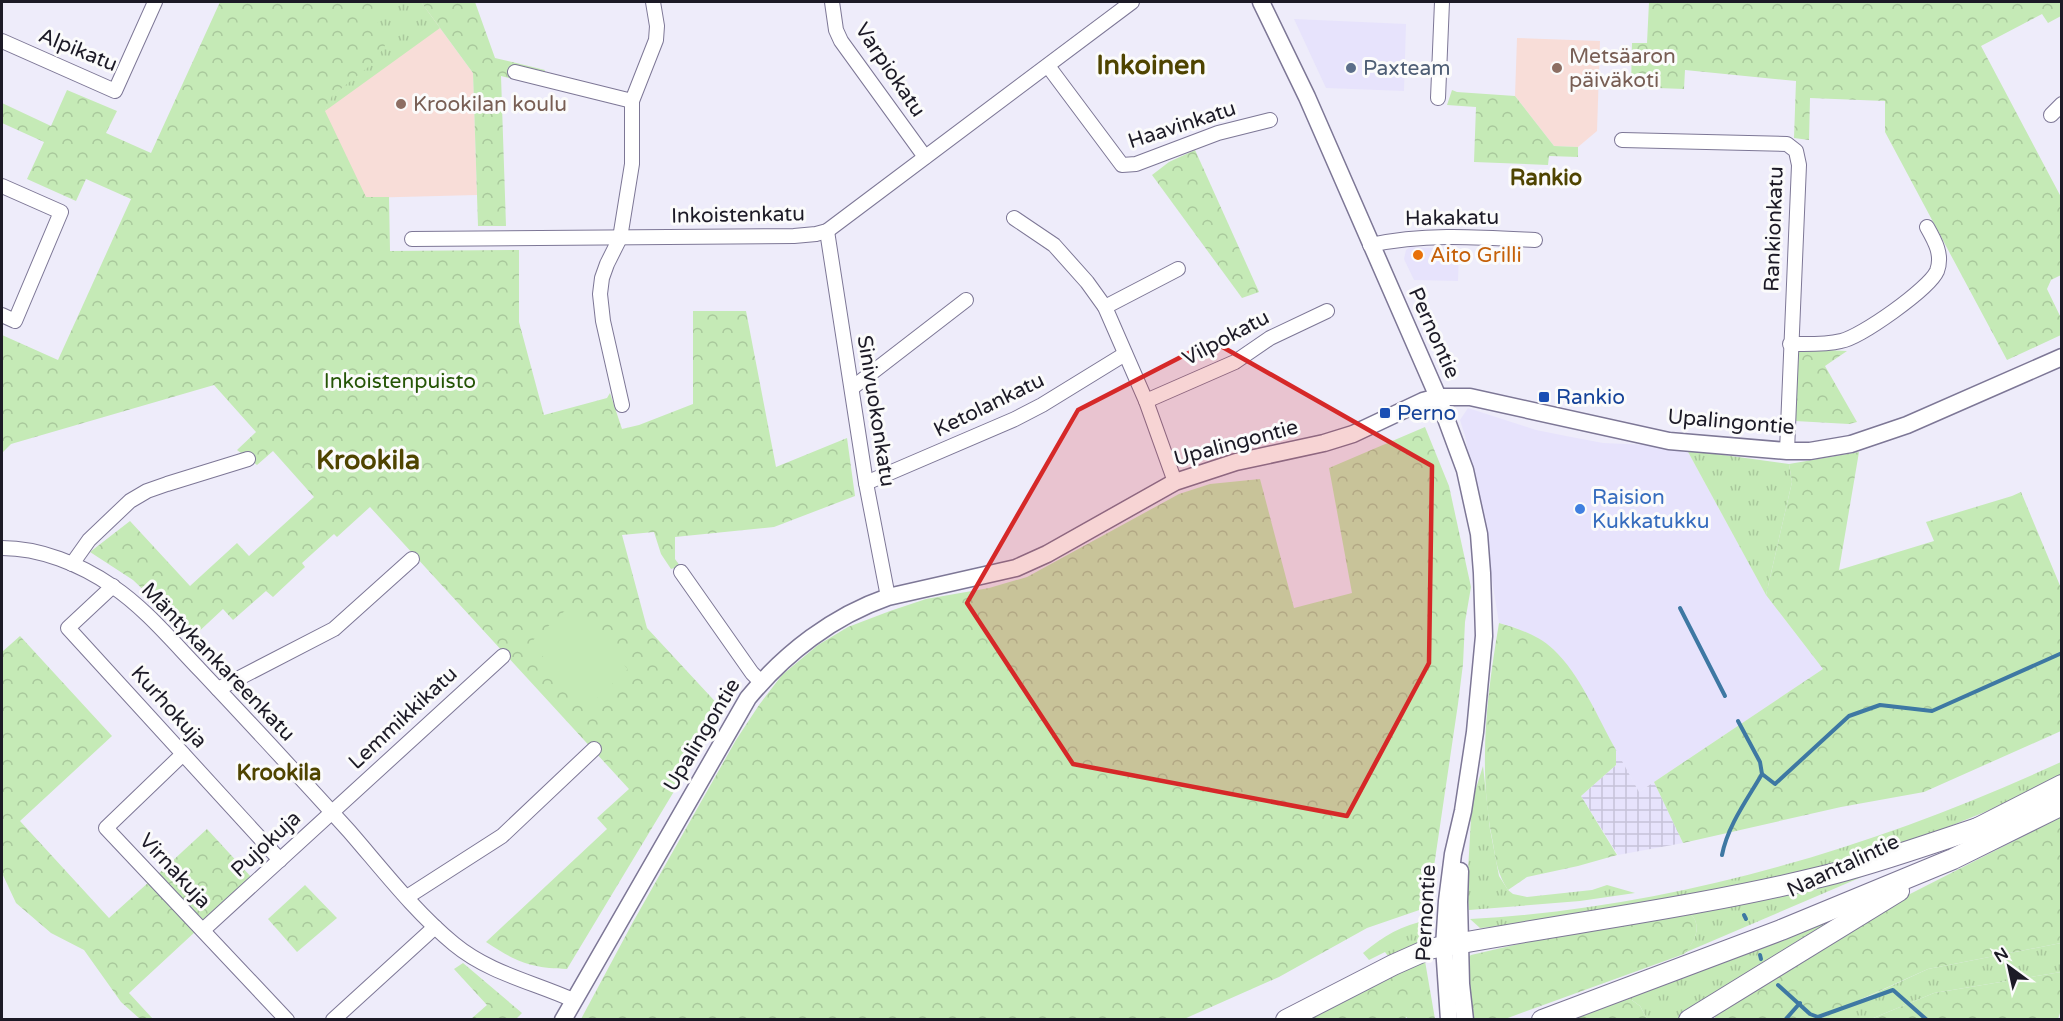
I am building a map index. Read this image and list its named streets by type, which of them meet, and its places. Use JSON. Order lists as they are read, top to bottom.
{
  "streets": {
    "main road": ["Naantalintie"],
    "street": [
      "Alpikatu",
      "Varpiokatu",
      "Haavinkatu",
      "Inkoistenkatu",
      "Hakakatu",
      "Rankionkatu",
      "Pernontie",
      "Vilpokatu",
      "Ketolankatu",
      "Sinivuokonkatu",
      "Upalingontie",
      "Mäntykankareenkatu",
      "Kurhokuja",
      "Lemmikkikatu",
      "Pujokuja",
      "Virnakuja"
    ]
  },
  "crossings": [
    ["Varpiokatu", "Inkoistenkatu"],
    ["Haavinkatu", "Inkoistenkatu"],
    ["Inkoistenkatu", "Sinivuokonkatu"],
    ["Hakakatu", "Pernontie"],
    ["Rankionkatu", "Upalingontie"],
    ["Pernontie", "Upalingontie"],
    ["Ketolankatu", "Sinivuokonkatu"],
    ["Sinivuokonkatu", "Upalingontie"],
    ["Upalingontie", "Mäntykankareenkatu"],
    ["Mäntykankareenkatu", "Kurhokuja"],
    ["Mäntykankareenkatu", "Lemmikkikatu"],
    ["Mäntykankareenkatu", "Pujokuja"],
    ["Kurhokuja", "Pujokuja"],
    ["Kurhokuja", "Virnakuja"],
    ["Lemmikkikatu", "Pujokuja"],
    ["Pujokuja", "Virnakuja"]
  ],
  "districts": [
    "Inkoinen",
    "Rankio",
    "Krookila",
    "Krookila"
  ],
  "parks": ["Inkoistenpuisto"],
  "places": {
    "other": [
      "Paxteam",
      "Metsäaron päiväkoti",
      "Krookilan koulu",
      "Aito Grilli",
      "Raision Kukkatukku"
    ],
    "transit": ["Rankio", "Perno"]
  },
  "north": "top left"
}
